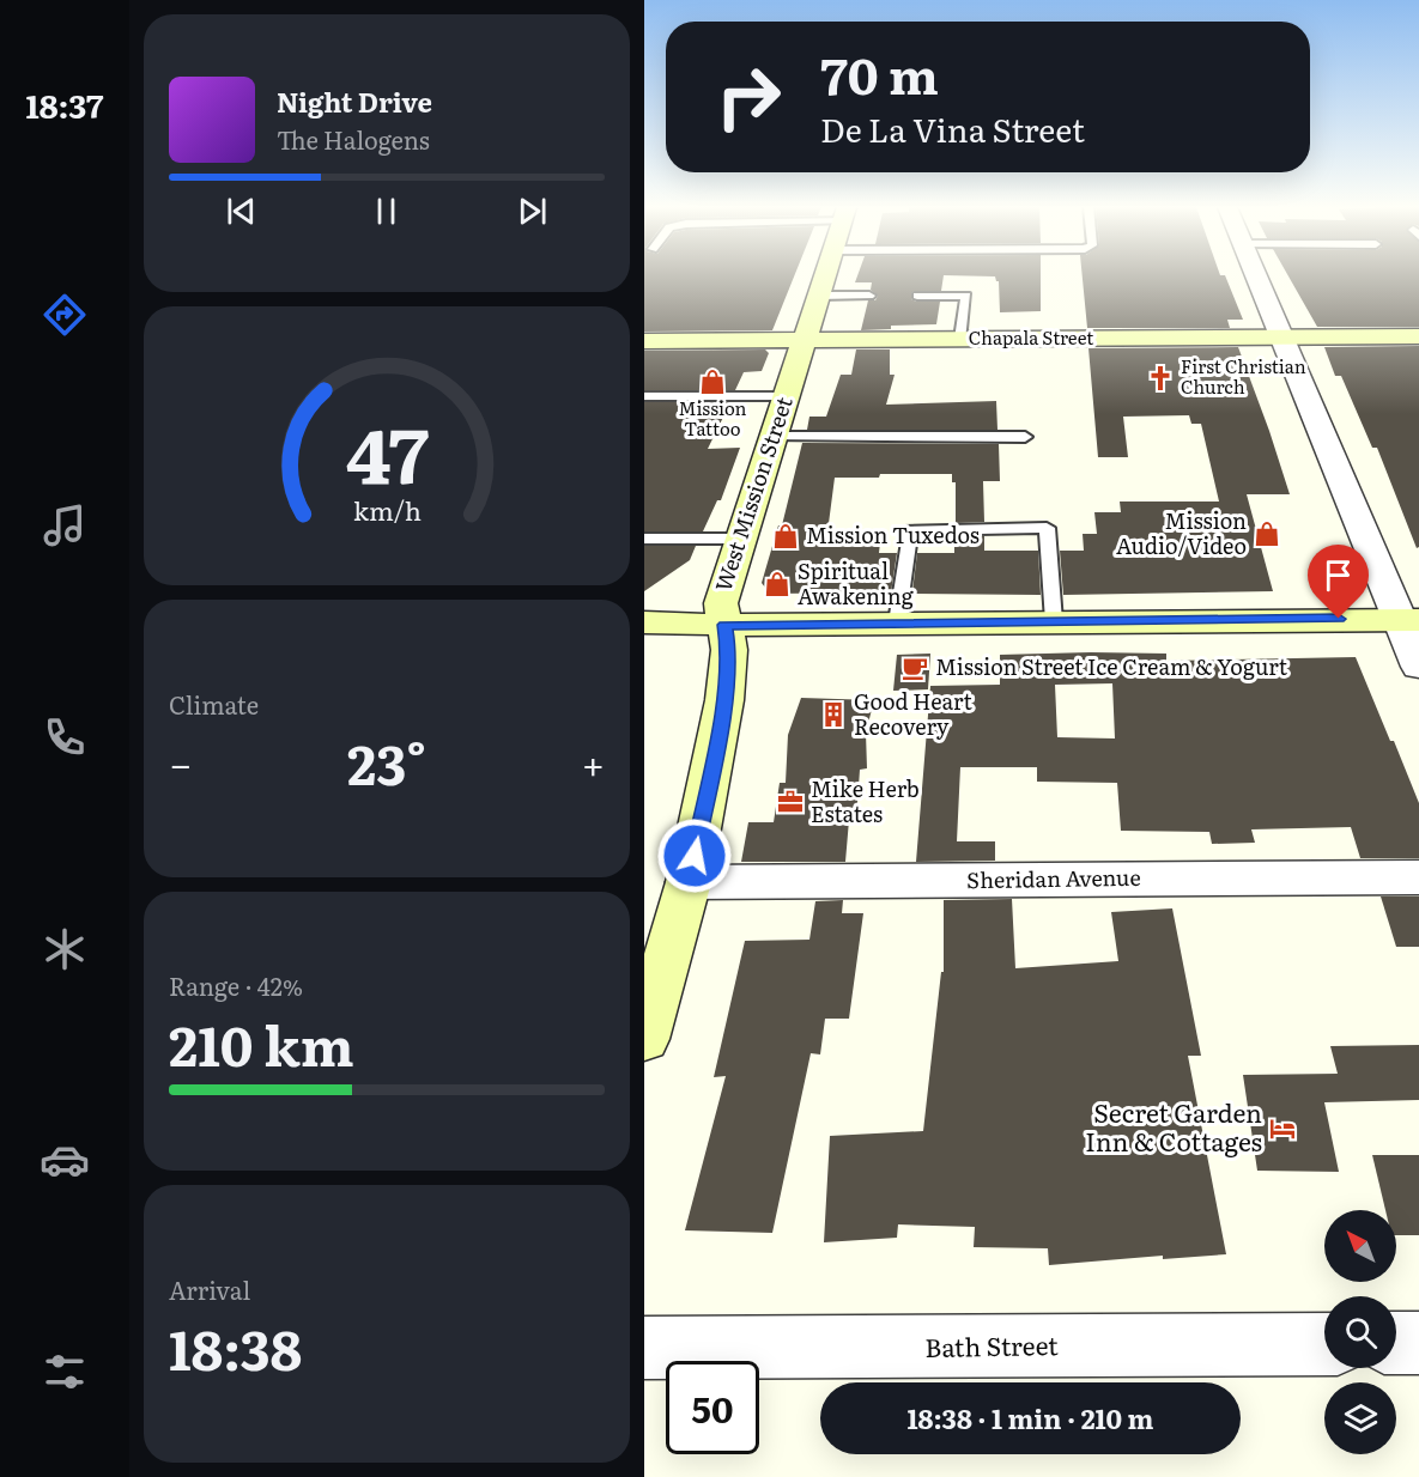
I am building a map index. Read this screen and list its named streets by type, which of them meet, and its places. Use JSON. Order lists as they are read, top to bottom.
{
  "streets": {
    "street": [
      "Chapala Street",
      "West Mission Street",
      "Sheridan Avenue",
      "Bath Street"
    ]
  },
  "crossings": [
    ["Chapala Street", "West Mission Street"],
    ["West Mission Street", "Sheridan Avenue"]
  ],
  "places": {
    "church": ["First Christian Church"],
    "shop": [
      "Mission Tattoo",
      "Mission Audio/Video",
      "Mission Tuxedos",
      "Spiritual Awakening"
    ],
    "cafe": ["Mission Street Ice Cream & Yogurt"],
    "building": ["Good Heart Recovery"],
    "office": ["Mike Herb Estates"],
    "hotel": ["Secret Garden Inn & Cottages"]
  },
  "north": "top left",
  "page": {
    "tabs": "18:37",
    "turn": ["70 m", "De La Vina Street"],
    "song": ["Night Drive", "The Halogens"],
    "tile": [
      "Climate",
      ["Range · 42%", "210 km"],
      ["Arrival", "18:38"]
    ],
    "heat": ["−", "23°", "+"],
    "limit": "50",
    "trip": "18:38 · 1 min · 210 m",
    "gauge": ["47", "km/h"]
  }
}
